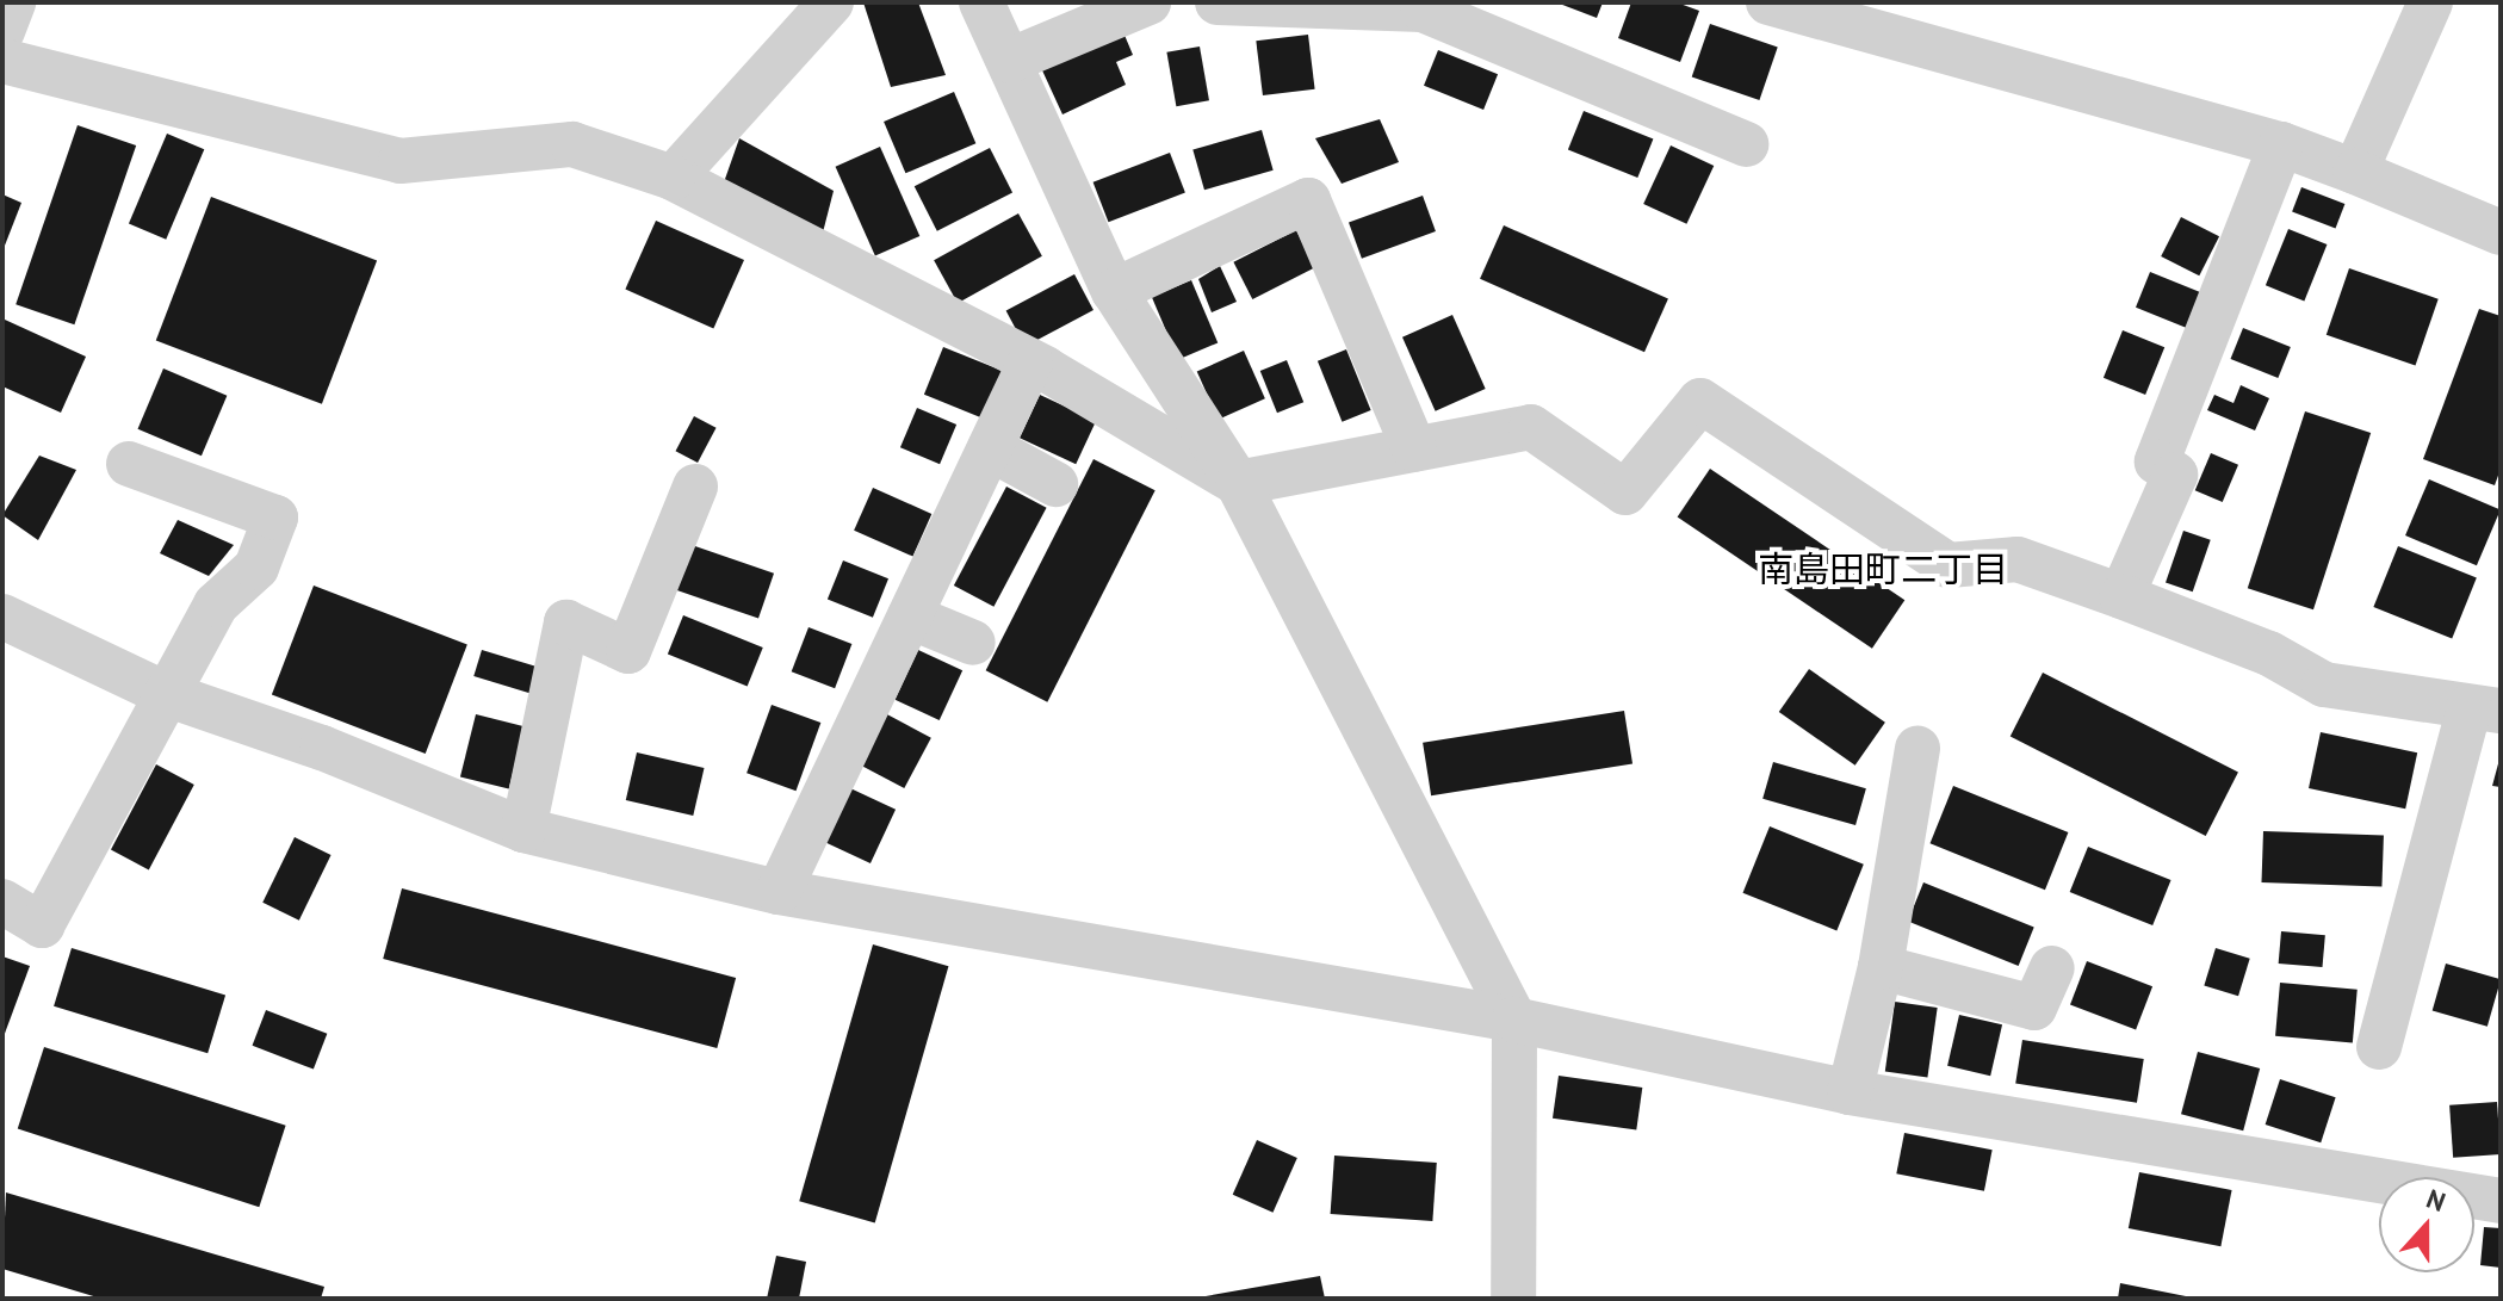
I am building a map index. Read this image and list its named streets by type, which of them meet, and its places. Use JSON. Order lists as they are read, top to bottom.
{
  "districts": ["南島田町二丁目"],
  "north": "top"
}
